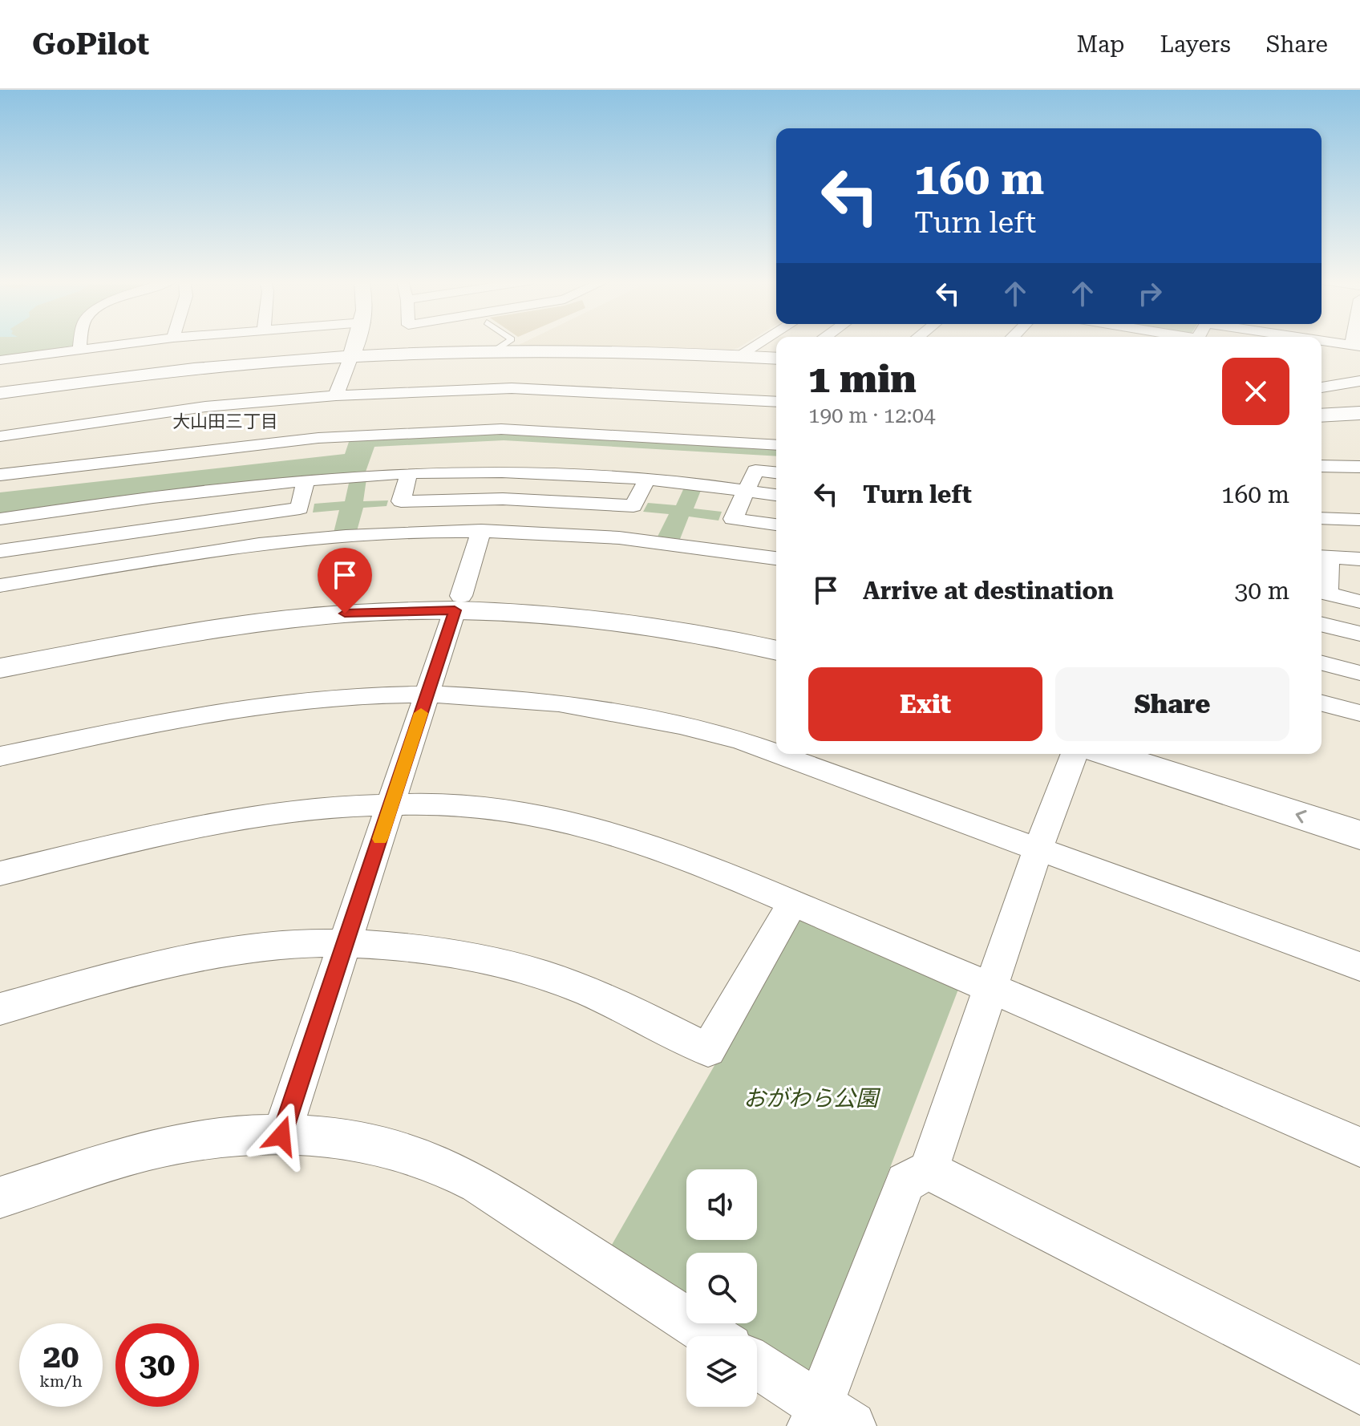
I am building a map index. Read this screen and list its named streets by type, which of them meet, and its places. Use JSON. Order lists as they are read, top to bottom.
{
  "districts": ["大山田三丁目"],
  "parks": ["おがわら公園"],
  "page": {
    "header": "GoPilot",
    "nav": ["Map", "Layers", "Share"],
    "turn": ["160 m", "Turn left"],
    "heading": ["1 min", "190 m · 12:04"],
    "list": [
      {
        "name": "Turn left",
        "value": "160 m"
      },
      {
        "name": "Arrive at destination",
        "value": "30 m"
      }
    ],
    "buttons": ["Exit", "Share"],
    "speed": "20 km/h",
    "limit": "30"
  }
}
